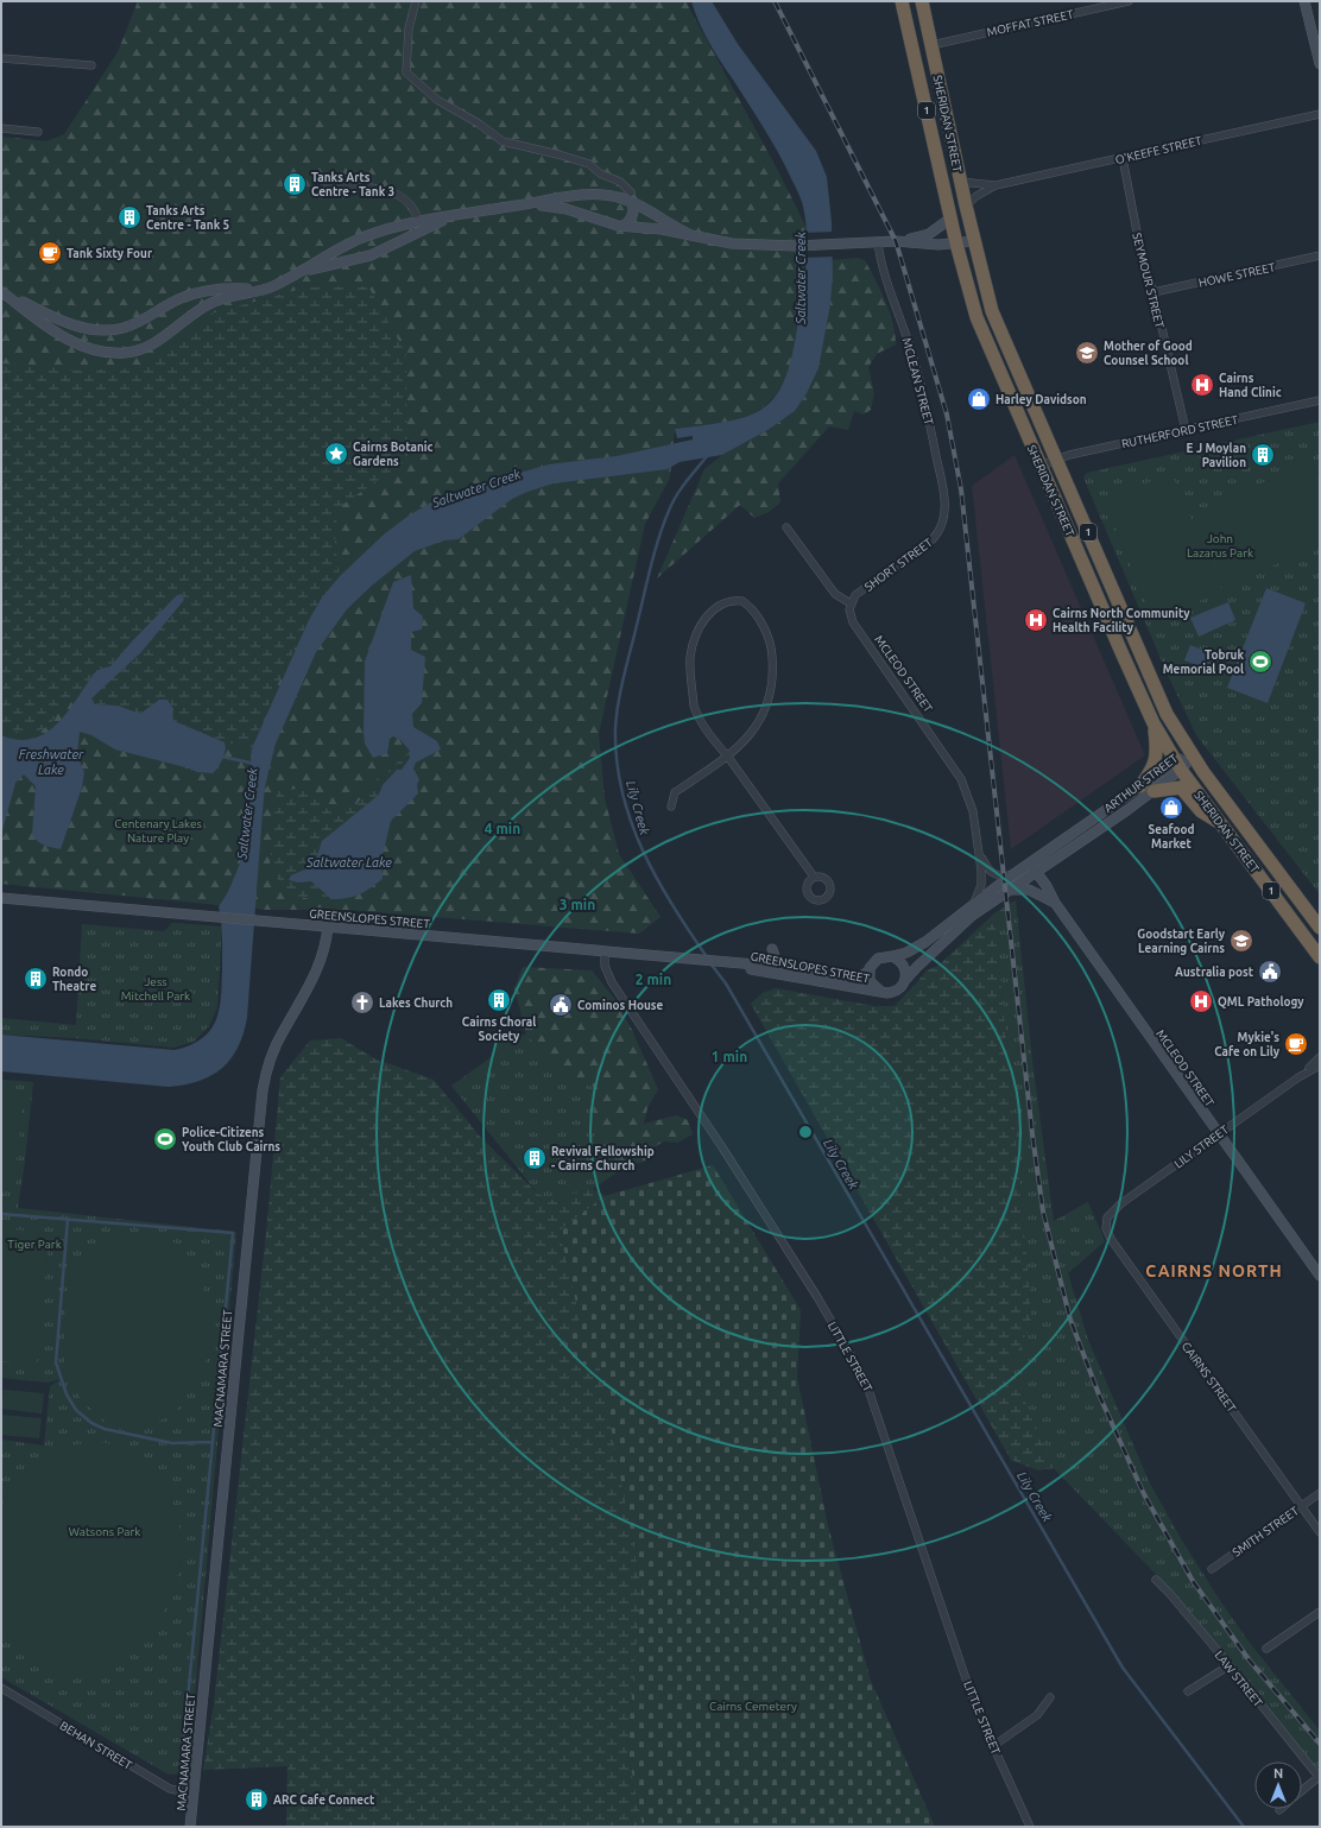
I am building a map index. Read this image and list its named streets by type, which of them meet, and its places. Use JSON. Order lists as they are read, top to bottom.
{
  "streets": {
    "highway": ["1", "SHERIDAN STREET"],
    "street": [
      "MOFFAT STREET",
      "O'KEEFE STREET",
      "HOWE STREET",
      "SEYMOUR STREET",
      "MCLEAN STREET",
      "RUTHERFORD STREET",
      "SHORT STREET",
      "MCLEOD STREET",
      "ARTHUR STREET",
      "GREENSLOPES STREET",
      "LILY STREET",
      "LITTLE STREET",
      "MACNAMARA STREET",
      "CAIRNS STREET",
      "SMITH STREET",
      "LAW STREET",
      "BEHAN STREET"
    ]
  },
  "crossings": [
    ["MOFFAT STREET", "SHERIDAN STREET"],
    ["SHERIDAN STREET", "O'KEEFE STREET"],
    ["SHERIDAN STREET", "RUTHERFORD STREET"],
    ["SHERIDAN STREET", "ARTHUR STREET"],
    ["O'KEEFE STREET", "SEYMOUR STREET"],
    ["HOWE STREET", "SEYMOUR STREET"],
    ["SEYMOUR STREET", "RUTHERFORD STREET"],
    ["MCLEAN STREET", "SHORT STREET"],
    ["SHORT STREET", "MCLEOD STREET"],
    ["MCLEOD STREET", "ARTHUR STREET"],
    ["MCLEOD STREET", "LILY STREET"],
    ["ARTHUR STREET", "GREENSLOPES STREET"],
    ["GREENSLOPES STREET", "LITTLE STREET"],
    ["GREENSLOPES STREET", "MACNAMARA STREET"],
    ["LILY STREET", "CAIRNS STREET"],
    ["MACNAMARA STREET", "BEHAN STREET"],
    ["CAIRNS STREET", "SMITH STREET"]
  ],
  "districts": ["CAIRNS NORTH"],
  "water": [
    "Saltwater Creek",
    "Freshwater Lake",
    "Lily Creek",
    "Saltwater Lake"
  ],
  "parks": [
    "John Lazarus Park",
    "Centenary Lakes Nature Play",
    "Jess Mitchell Park",
    "Tiger Park",
    "Watsons Park",
    "Cairns Cemetery"
  ],
  "places": {
    "building": [
      "Tanks Arts Centre - Tank 3",
      "Tanks Arts Centre - Tank 5",
      "E J Moylan Pavilion",
      "Rondo Theatre",
      "Cairns Choral Society",
      "Revival Fellowship - Cairns Church",
      "ARC Cafe Connect"
    ],
    "cafe": ["Tank Sixty Four", "Mykie's Cafe on Lily"],
    "school or university": ["Mother of Good Counsel School", "Goodstart Early Learning Cairns"],
    "hospital": ["Cairns Hand Clinic", "Cairns North Community Health Facility", "QML Pathology"],
    "shop": ["Harley Davidson", "Seafood Market"],
    "place": ["Cairns Botanic Gardens"],
    "sports": ["Tobruk Memorial Pool", "Police-Citizens Youth Club Cairns"],
    "public building": ["Australia post", "Cominos House"],
    "church": ["Lakes Church"]
  },
  "north": "top",
  "rings": [
    "4 min",
    "3 min",
    "2 min",
    "1 min"
  ]
}
